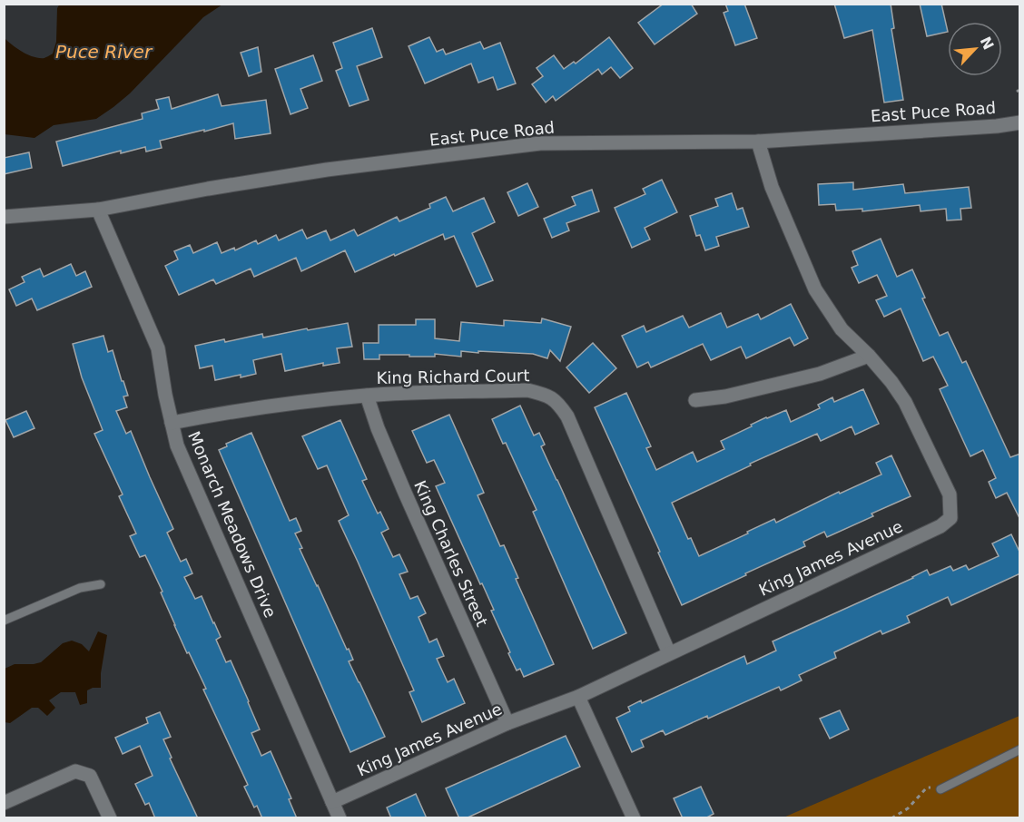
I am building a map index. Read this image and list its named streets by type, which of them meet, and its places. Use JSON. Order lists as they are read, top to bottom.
{
  "streets": {
    "street": [
      "East Puce Road",
      "King Richard Court",
      "Monarch Meadows Drive",
      "King Charles Street",
      "King James Avenue"
    ]
  },
  "crossings": [
    ["East Puce Road", "Monarch Meadows Drive"],
    ["East Puce Road", "King James Avenue"],
    ["King Richard Court", "Monarch Meadows Drive"],
    ["King Richard Court", "King Charles Street"],
    ["King Richard Court", "King James Avenue"],
    ["Monarch Meadows Drive", "King James Avenue"],
    ["King Charles Street", "King James Avenue"]
  ],
  "water": ["Puce River"],
  "north": "top right"
}
